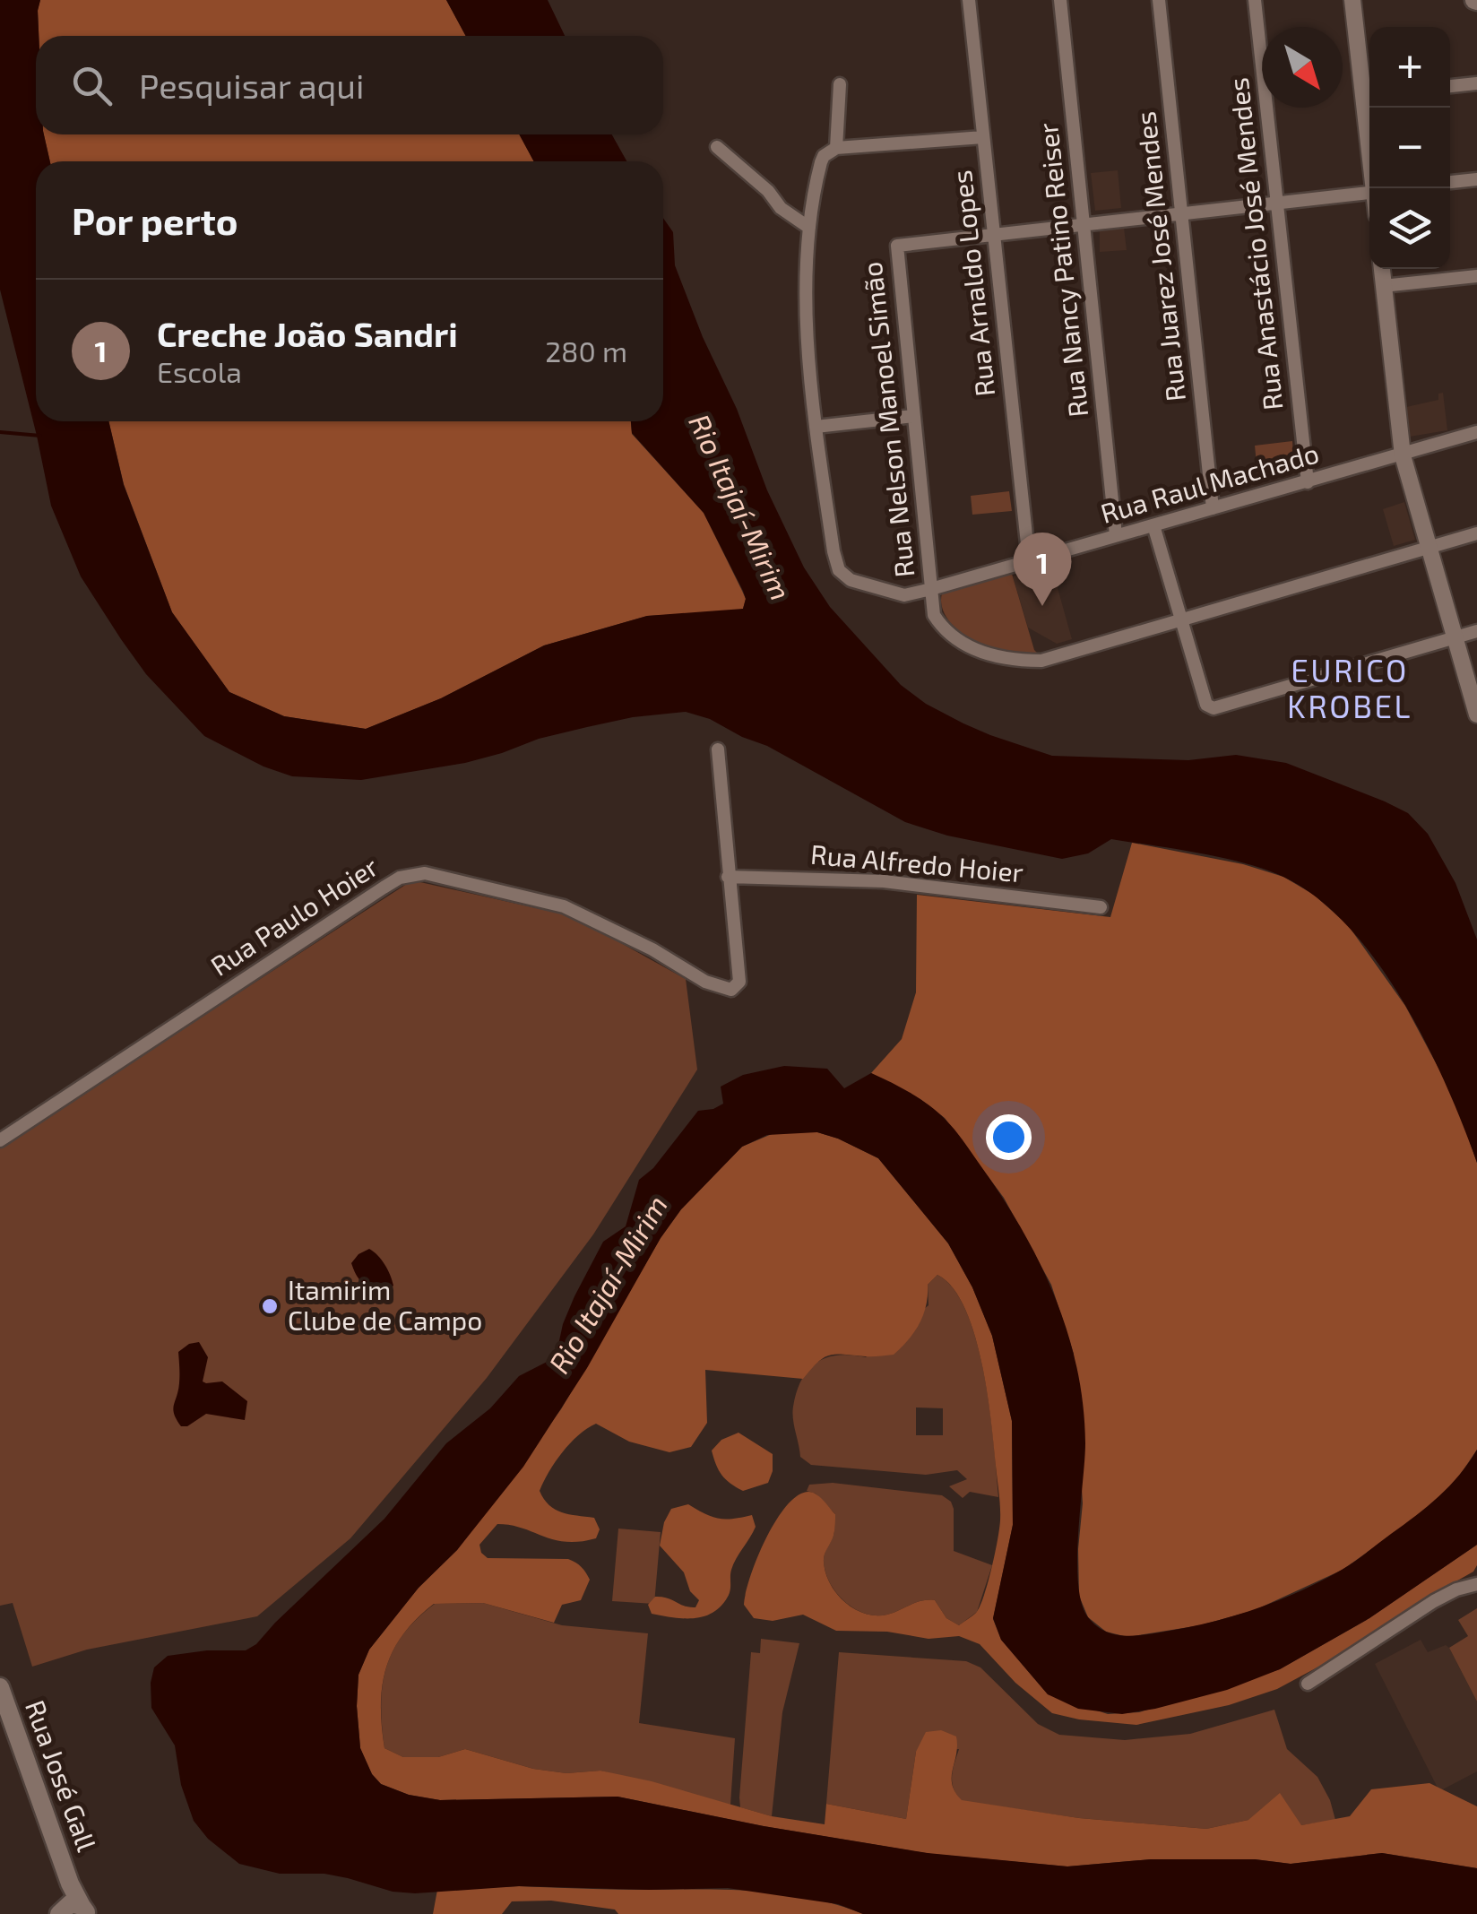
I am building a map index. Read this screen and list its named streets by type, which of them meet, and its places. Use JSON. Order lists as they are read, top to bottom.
{
  "streets": {
    "main road": ["Rua José Gall"],
    "street": [
      "Rua Anastácio José Mendes",
      "Rua Juarez José Mendes",
      "Rua Nancy Patino Reiser",
      "Rua Arnaldo Lopes",
      "Rua Nelson Manoel Simão",
      "Rua Raul Machado",
      "Rua Alfredo Hoier",
      "Rua Paulo Hoier"
    ]
  },
  "crossings": [
    ["Rua Anastácio José Mendes", "Rua Raul Machado"],
    ["Rua Juarez José Mendes", "Rua Raul Machado"],
    ["Rua Nancy Patino Reiser", "Rua Raul Machado"],
    ["Rua Arnaldo Lopes", "Rua Nelson Manoel Simão"],
    ["Rua Arnaldo Lopes", "Rua Raul Machado"],
    ["Rua Nelson Manoel Simão", "Rua Raul Machado"],
    ["Rua Alfredo Hoier", "Rua Paulo Hoier"]
  ],
  "districts": ["EURICO KROBEL"],
  "water": ["Rio Itajaí-Mirim"],
  "places": ["Itamirim Clube de Campo"],
  "north": "bottom right",
  "page": {
    "map_buttons": ["+", "−"],
    "search": "Pesquisar aqui",
    "heading": "Por perto",
    "list": [
      {
        "mark": "1",
        "name": "Creche João Sandri",
        "note": "Escola",
        "value": "280 m"
      }
    ],
    "pins": "1"
  }
}
